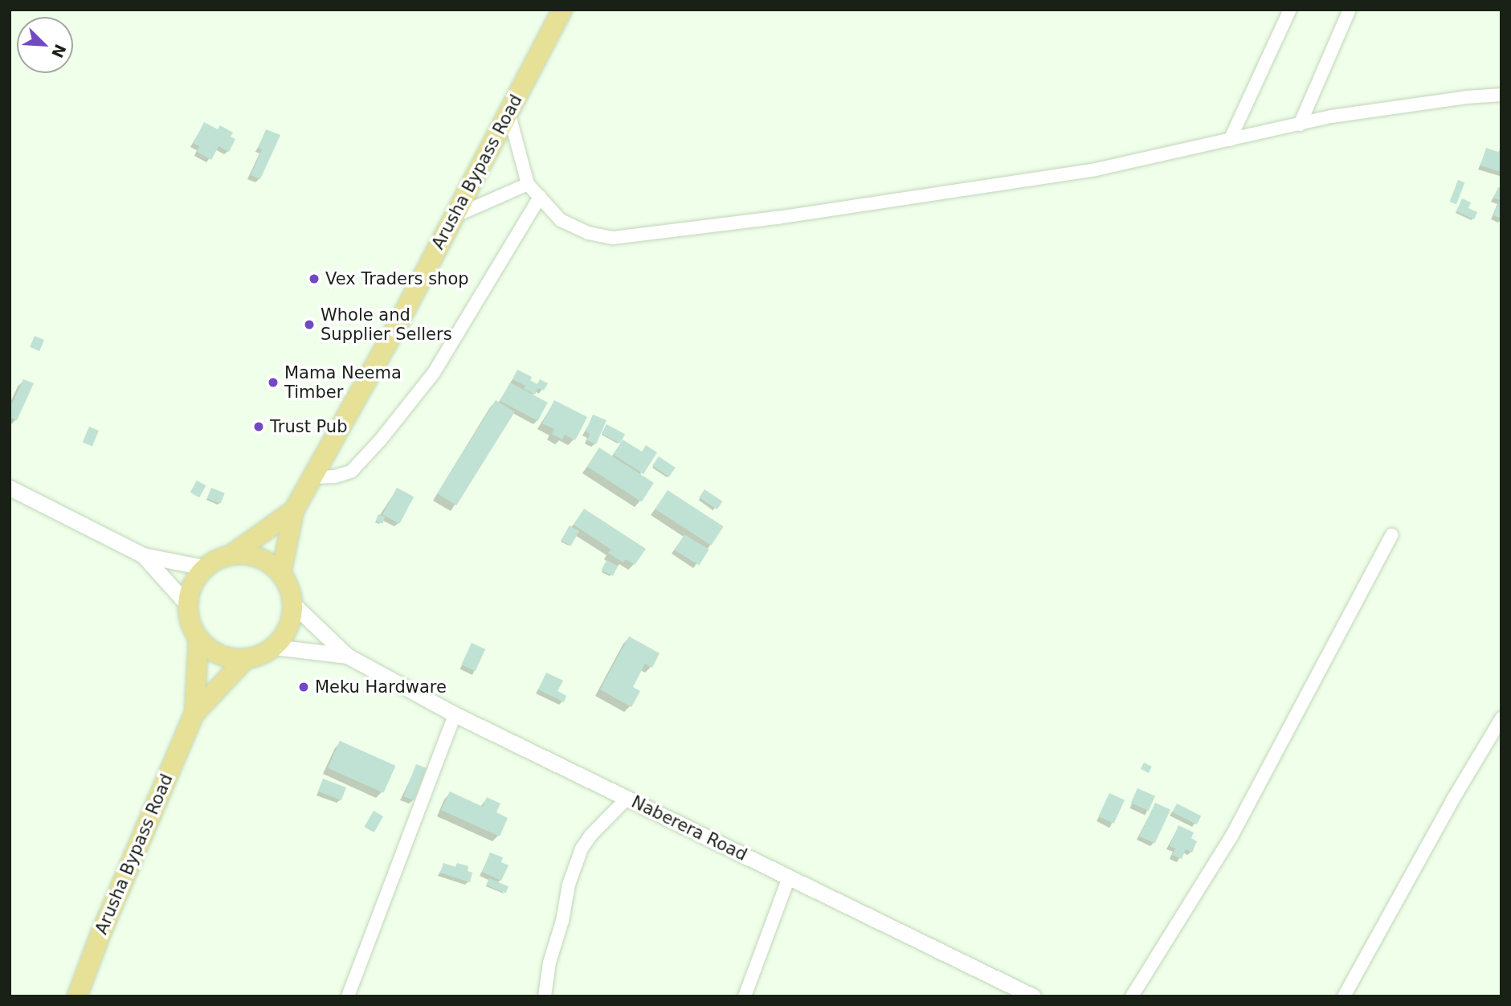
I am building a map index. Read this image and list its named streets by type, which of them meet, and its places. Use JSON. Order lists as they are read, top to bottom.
{
  "streets": {
    "main road": ["Arusha Bypass Road"],
    "street": ["Naberera Road"]
  },
  "crossings": [
    ["Arusha Bypass Road", "Naberera Road"]
  ],
  "places": [
    "Vex Traders shop",
    "Whole and Supplier Sellers",
    "Mama Neema Timber",
    "Trust Pub",
    "Meku Hardware"
  ],
  "north": "bottom right"
}
